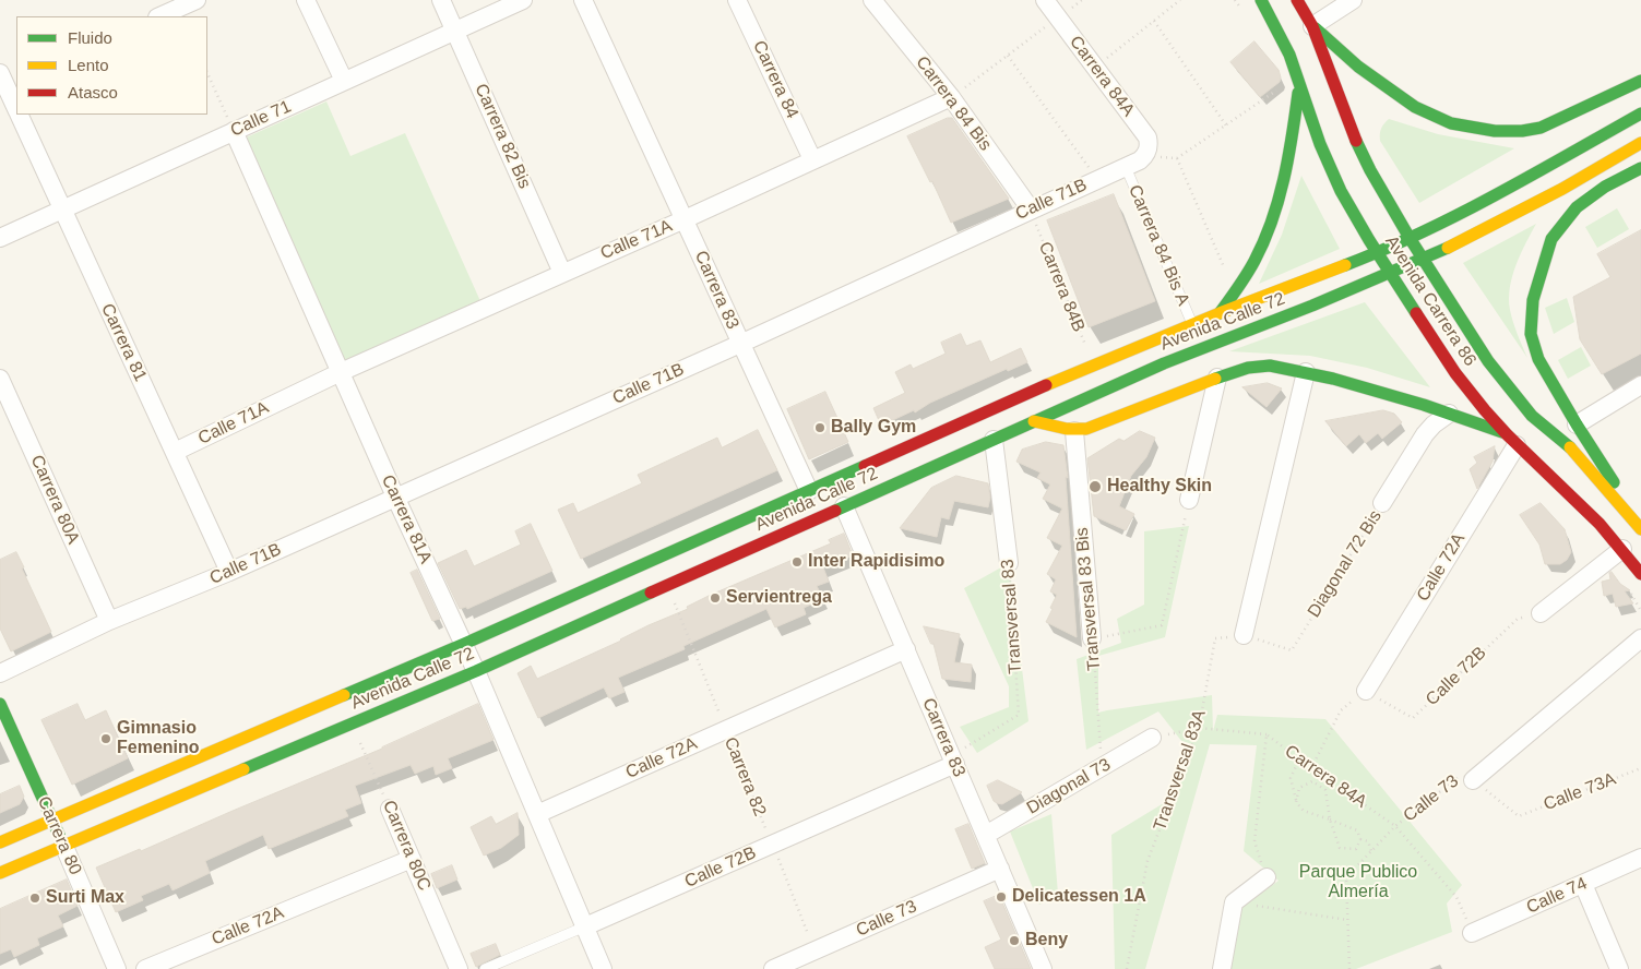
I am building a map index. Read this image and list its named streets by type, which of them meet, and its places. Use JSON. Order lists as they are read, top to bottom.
{
  "streets": {
    "main road": ["Avenida Carrera 86", "Avenida Calle 72", "Carrera 80"],
    "street": [
      "Carrera 84A",
      "Carrera 84",
      "Carrera 84 Bis",
      "Calle 71",
      "Carrera 82 Bis",
      "Calle 71B",
      "Calle 71A",
      "Carrera 83",
      "Carrera 81",
      "Carrera 80A",
      "Carrera 81A",
      "Diagonal 72 Bis",
      "Calle 72A",
      "Transversal 83 Bis",
      "Transversal 83",
      "Calle 72B",
      "Diagonal 73",
      "Calle 73",
      "Carrera 80C",
      "Calle 74"
    ],
    "lane": ["Carrera 84 Bis A"],
    "path": [
      "Carrera 84B",
      "Transversal 83A",
      "Carrera 82",
      "Calle 73A"
    ]
  },
  "crossings": [
    ["Carrera 84A", "Calle 71B"],
    ["Carrera 84A", "Calle 73"],
    ["Carrera 84A", "Calle 74"],
    ["Carrera 84", "Calle 71A"],
    ["Carrera 84 Bis", "Calle 71B"],
    ["Carrera 84 Bis", "Calle 71A"],
    ["Carrera 84 Bis", "Carrera 84B"],
    ["Calle 71", "Carrera 82 Bis"],
    ["Calle 71", "Carrera 81"],
    ["Calle 71", "Carrera 81A"],
    ["Carrera 82 Bis", "Calle 71A"],
    ["Calle 71B", "Carrera 84 Bis A"],
    ["Calle 71B", "Carrera 84B"],
    ["Calle 71B", "Carrera 83"],
    ["Calle 71B", "Carrera 81"],
    ["Calle 71B", "Carrera 80A"],
    ["Calle 71B", "Carrera 81A"],
    ["Calle 71A", "Carrera 83"],
    ["Calle 71A", "Carrera 81"],
    ["Calle 71A", "Carrera 81A"],
    ["Carrera 84 Bis A", "Avenida Calle 72"],
    ["Carrera 84B", "Avenida Calle 72"],
    ["Carrera 83", "Avenida Calle 72"],
    ["Carrera 83", "Calle 72A"],
    ["Carrera 83", "Transversal 83"],
    ["Carrera 83", "Calle 72B"],
    ["Carrera 83", "Diagonal 73"],
    ["Carrera 83", "Calle 73"],
    ["Avenida Carrera 86", "Avenida Calle 72"],
    ["Avenida Carrera 86", "Calle 72A"],
    ["Avenida Calle 72", "Carrera 81A"],
    ["Avenida Calle 72", "Transversal 83"],
    ["Avenida Calle 72", "Carrera 82"],
    ["Avenida Calle 72", "Carrera 80"],
    ["Avenida Calle 72", "Carrera 80C"],
    ["Carrera 81A", "Calle 72A"],
    ["Carrera 81A", "Calle 72B"],
    ["Diagonal 72 Bis", "Transversal 83A"],
    ["Calle 72A", "Calle 72B"],
    ["Calle 72A", "Carrera 82"],
    ["Calle 72A", "Carrera 80C"],
    ["Transversal 83 Bis", "Diagonal 73"],
    ["Transversal 83", "Calle 72B"],
    ["Calle 72B", "Carrera 82"],
    ["Carrera 82", "Calle 73"],
    ["Calle 73A", "Calle 73"]
  ],
  "parks": ["Parque Publico Almería"],
  "places": [
    "Bally Gym",
    "Healthy Skin",
    "Inter Rapidisimo",
    "Servientrega",
    "Gimnasio Femenino",
    "Delicatessen 1A",
    "Surti Max",
    "Beny"
  ],
  "legend": ["Fluido", "Lento", "Atasco"]
}
